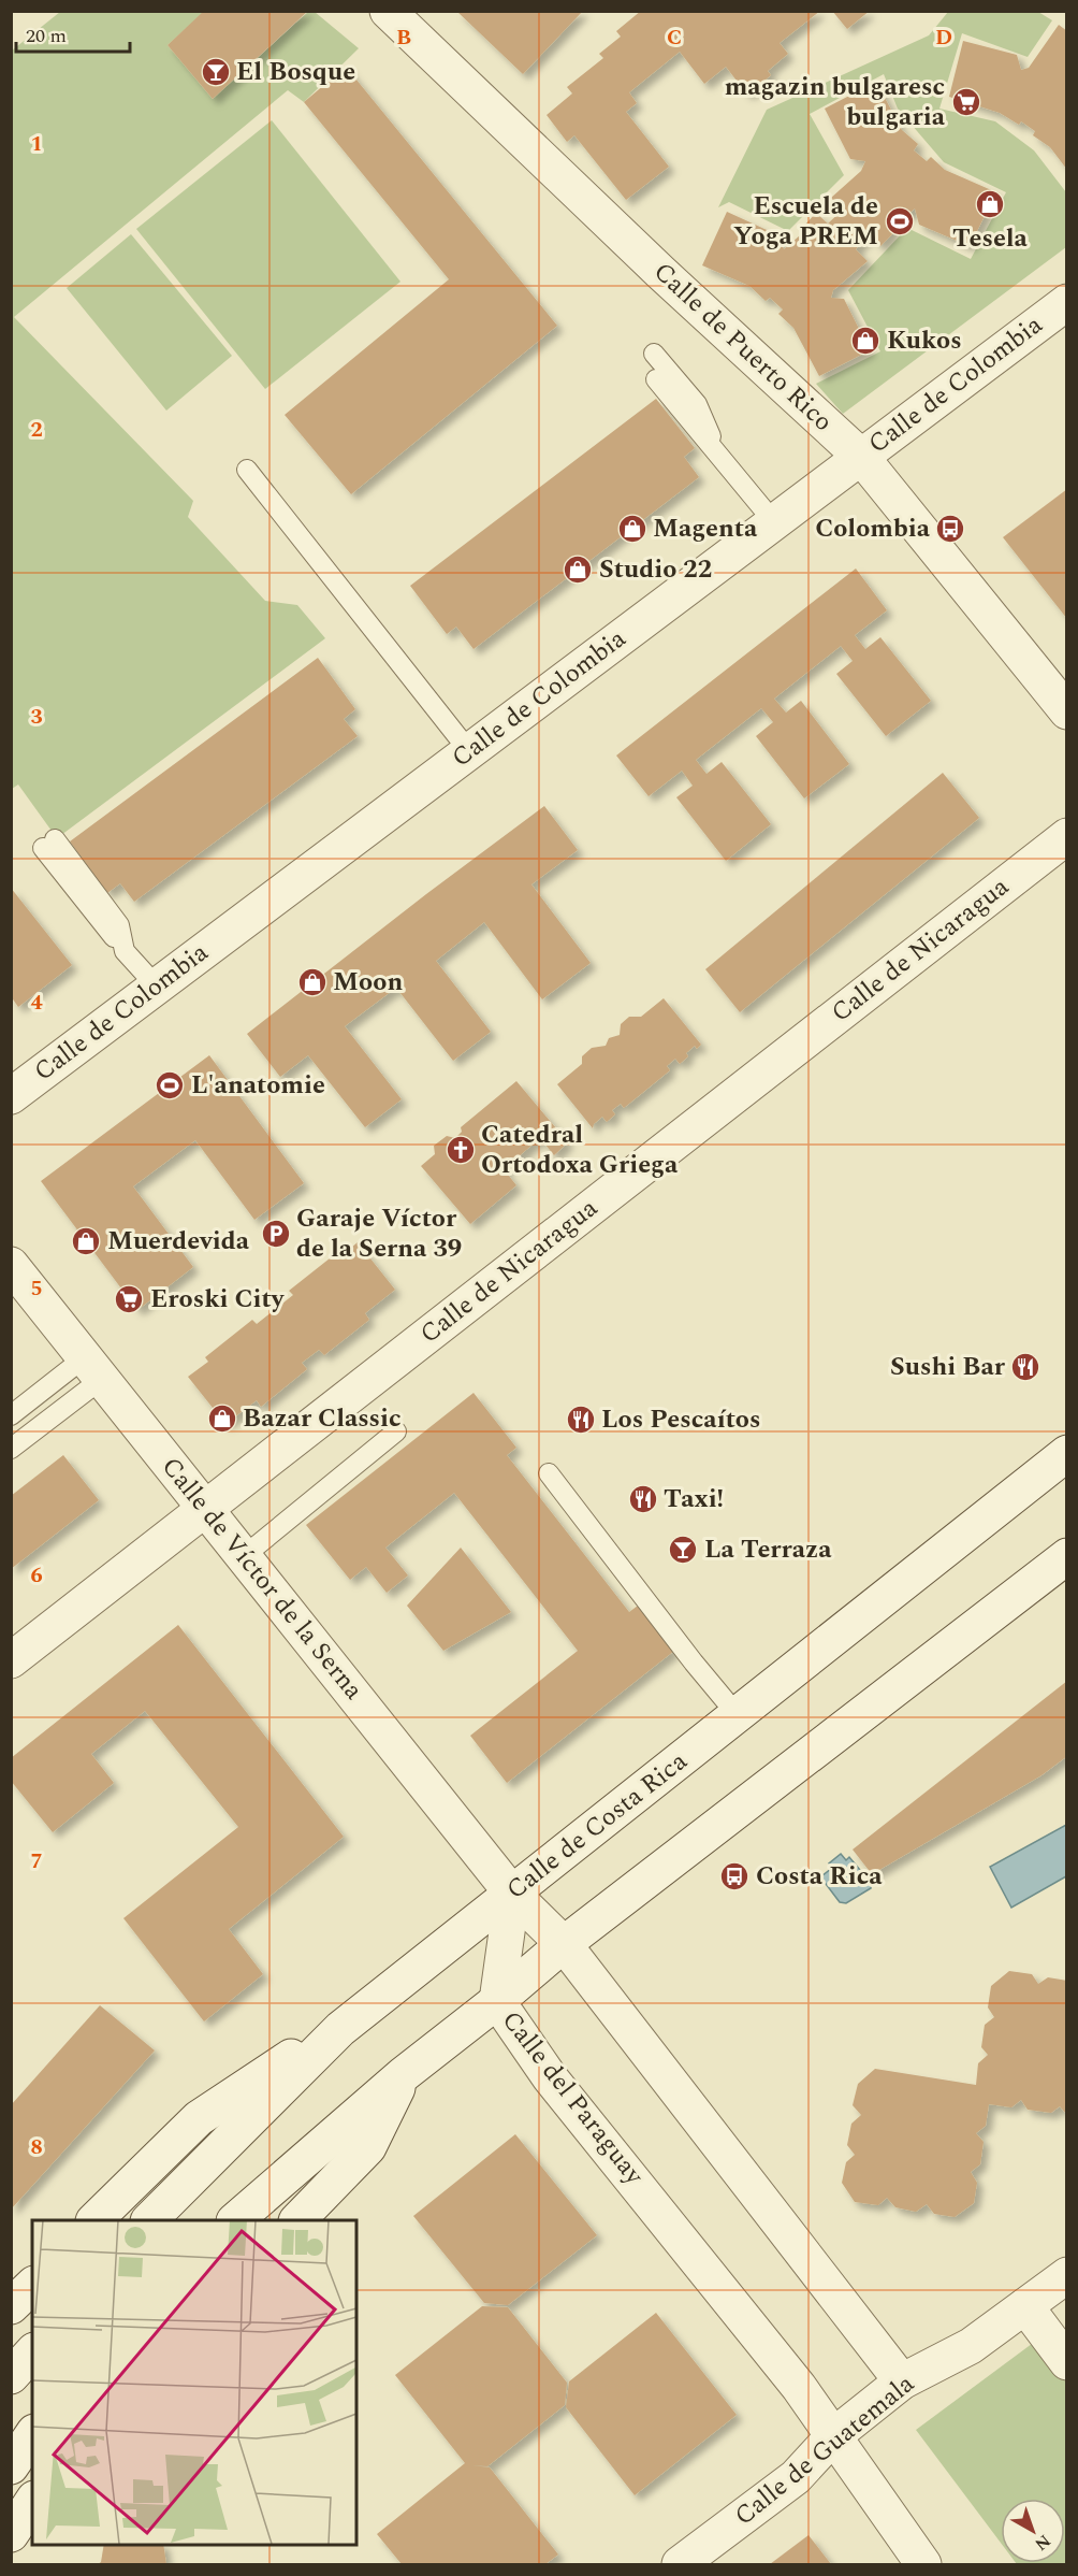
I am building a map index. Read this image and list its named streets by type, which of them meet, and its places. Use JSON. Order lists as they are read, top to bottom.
{
  "streets": {
    "street": [
      "Calle de Puerto Rico",
      "Calle de Colombia",
      "Calle de Nicaragua",
      "Calle de Víctor de la Serna",
      "Calle de Costa Rica",
      "Calle del Paraguay",
      "Calle de Guatemala"
    ]
  },
  "crossings": [
    ["Calle de Puerto Rico", "Calle de Colombia"],
    ["Calle de Nicaragua", "Calle de Víctor de la Serna"],
    ["Calle de Víctor de la Serna", "Calle de Costa Rica"],
    ["Calle de Víctor de la Serna", "Calle del Paraguay"],
    ["Calle de Costa Rica", "Calle del Paraguay"],
    ["Calle del Paraguay", "Calle de Guatemala"]
  ],
  "places": {
    "bar": ["El Bosque", "La Terraza"],
    "supermarket": ["magazin bulgaresc bulgaria", "Eroski City"],
    "shop": [
      "Tesela",
      "Kukos",
      "Magenta",
      "Studio 22",
      "Moon",
      "Muerdevida",
      "Bazar Classic"
    ],
    "sports": ["Escuela de Yoga PREM", "L'anatomie"],
    "bus stop": ["Colombia", "Costa Rica"],
    "church": ["Catedral Ortodoxa Griega"],
    "parking": ["Garaje Víctor de la Serna 39"],
    "restaurant": ["Sushi Bar", "Los Pescaítos", "Taxi!"]
  },
  "scale_bar": "20 m",
  "north": "bottom right",
  "grid": {
    "columns": ["B", "C", "D"],
    "rows": [
      "1",
      "2",
      "3",
      "4",
      "5",
      "6",
      "7",
      "8"
    ]
  }
}
